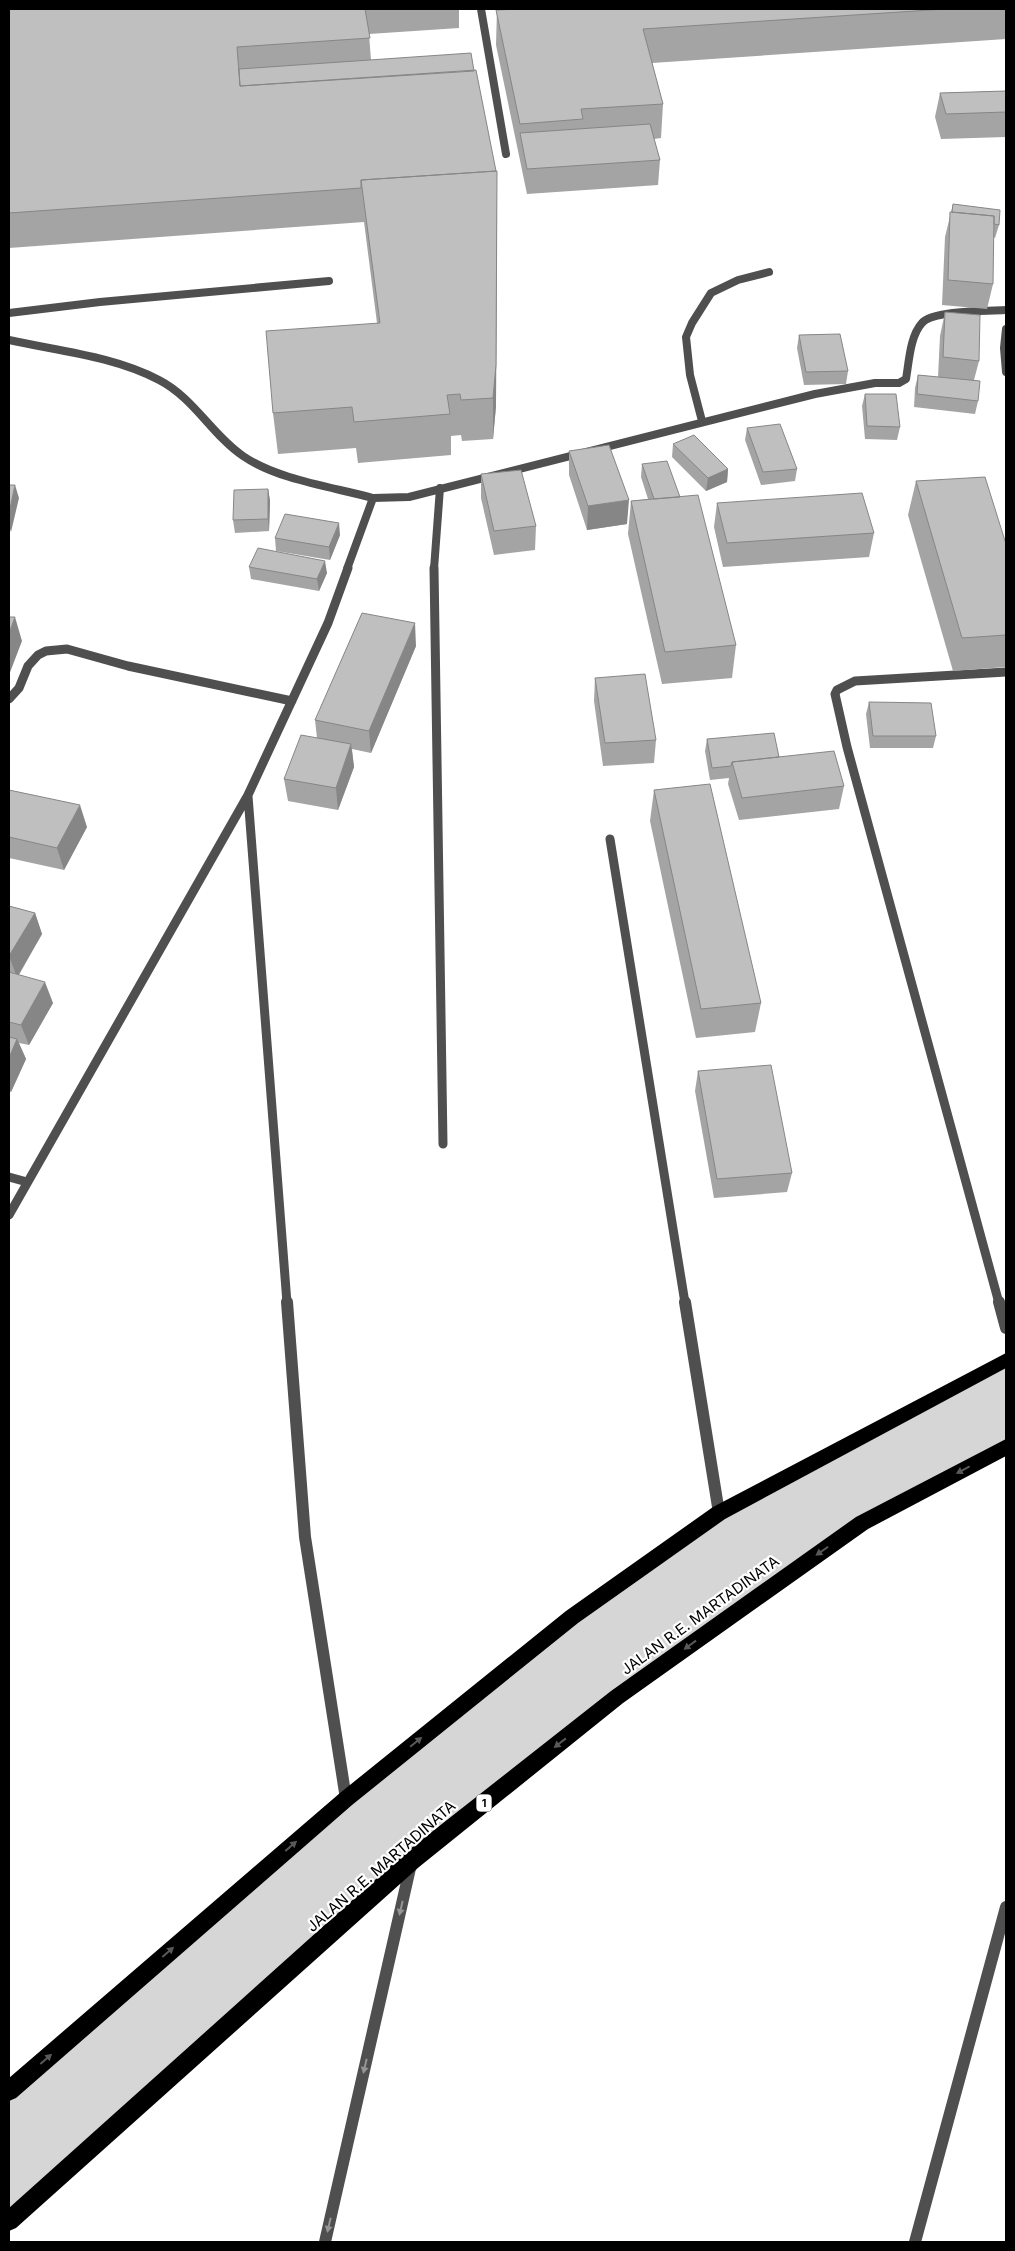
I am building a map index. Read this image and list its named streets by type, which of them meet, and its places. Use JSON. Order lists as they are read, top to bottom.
{
  "streets": {
    "highway": ["JALAN R.E. MARTADINATA", "1"]
  }
}
